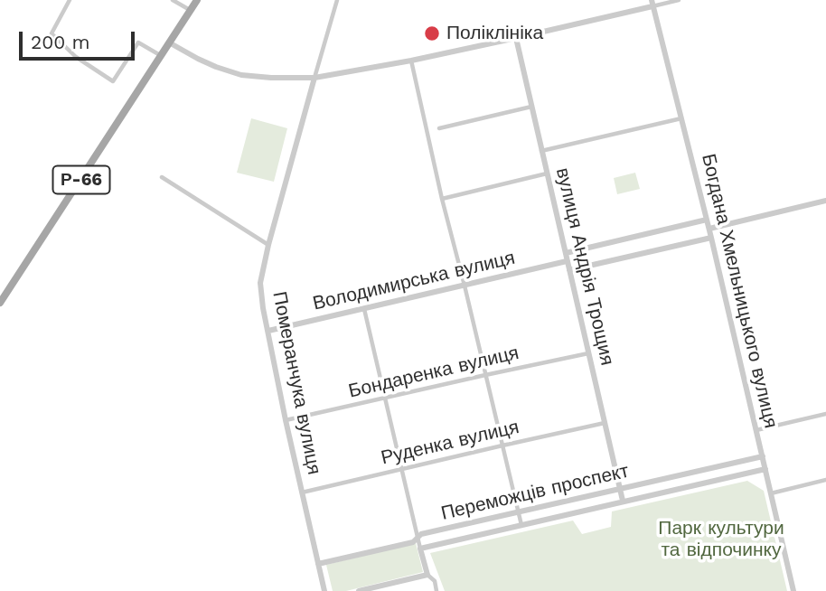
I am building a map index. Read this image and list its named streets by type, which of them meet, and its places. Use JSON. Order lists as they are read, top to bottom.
{
  "streets": {
    "main road": ["Р-66"],
    "street": [
      "вулиця Андрія Трощия",
      "Володимирська вулиця",
      "Богдана Хмельницького вулиця",
      "Бондаренка вулиця",
      "Померанчука вулиця",
      "Руденка вулиця",
      "Переможців проспект"
    ]
  },
  "crossings": [
    ["вулиця Андрія Трощия", "Володимирська вулиця"],
    ["вулиця Андрія Трощия", "Бондаренка вулиця"],
    ["вулиця Андрія Трощия", "Руденка вулиця"],
    ["вулиця Андрія Трощия", "Переможців проспект"],
    ["Володимирська вулиця", "Померанчука вулиця"],
    ["Богдана Хмельницького вулиця", "Переможців проспект"],
    ["Бондаренка вулиця", "Померанчука вулиця"],
    ["Померанчука вулиця", "Руденка вулиця"],
    ["Померанчука вулиця", "Переможців проспект"]
  ],
  "parks": ["Парк культури та відпочинку"],
  "places": ["Поліклініка"],
  "scale_bar": "200 m"
}
